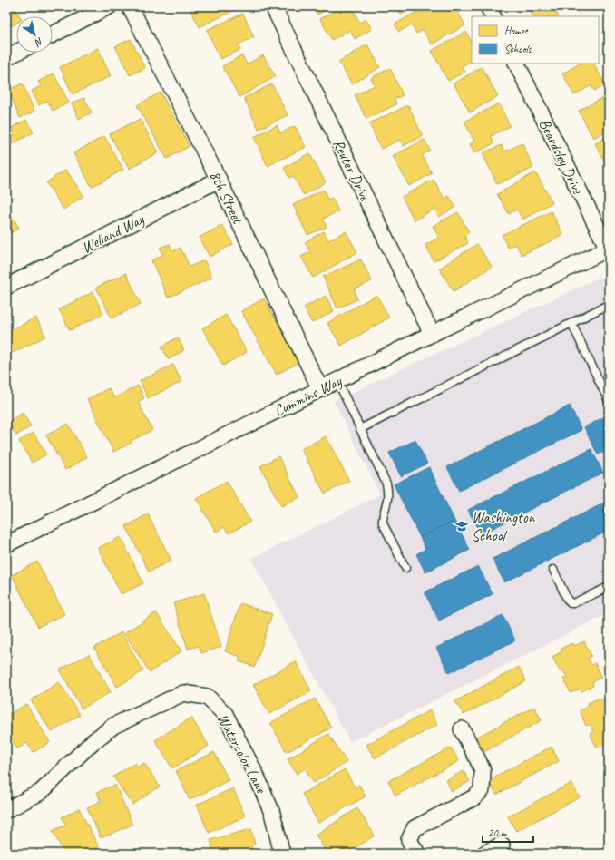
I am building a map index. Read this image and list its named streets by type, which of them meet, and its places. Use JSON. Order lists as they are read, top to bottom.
{
  "streets": {
    "street": [
      "Beardsley Drive",
      "Reuter Drive",
      "8th Street",
      "Welland Way",
      "Cummins Way",
      "Watercolor Lane"
    ]
  },
  "crossings": [
    ["Beardsley Drive", "Cummins Way"],
    ["Reuter Drive", "Cummins Way"],
    ["8th Street", "Welland Way"],
    ["8th Street", "Cummins Way"]
  ],
  "places": {
    "school or university": ["Washington School"]
  },
  "legend": ["Homes", "Schools"],
  "scale_bar": "20 m",
  "north": "bottom right"
}
